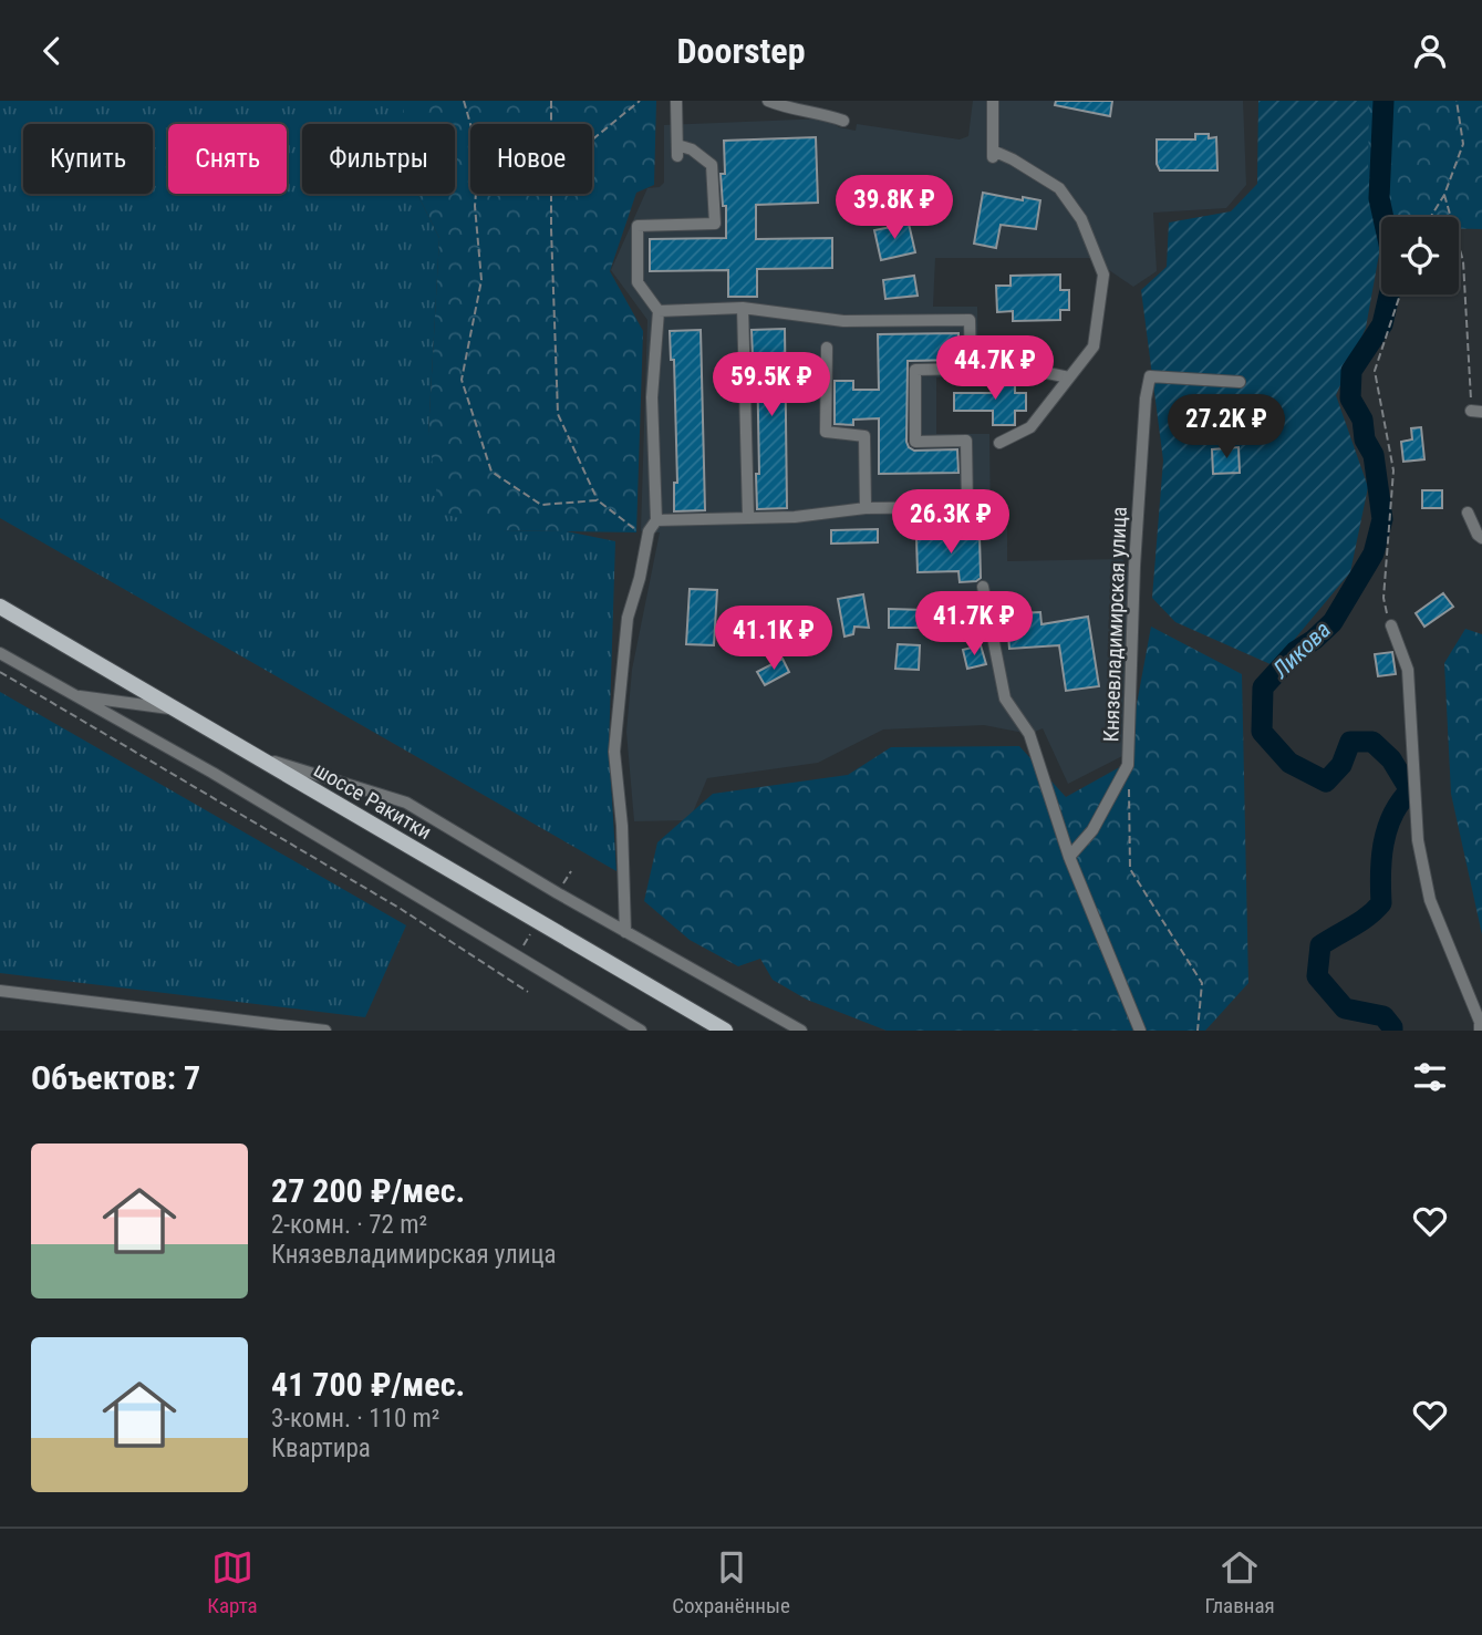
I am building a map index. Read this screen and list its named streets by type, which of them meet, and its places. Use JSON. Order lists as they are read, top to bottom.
{
  "streets": {
    "main road": ["шоссе Ракитки"],
    "street": ["Князевладимирская улица"]
  },
  "water": ["Ликова"],
  "page": {
    "header": "Doorstep",
    "chip": [
      "Купить",
      "Снять",
      "Фильтры",
      "Новое"
    ],
    "price": [
      "39.8K ₽",
      "44.7K ₽",
      "59.5K ₽",
      "27.2K ₽",
      "26.3K ₽",
      "41.7K ₽",
      "41.1K ₽"
    ],
    "heading": "Объектов: 7",
    "list": [
      {
        "name": "27 200 ₽/мес.",
        "note": "2-комн. · 72 m² · Князевладимирская улица"
      },
      {
        "name": "41 700 ₽/мес.",
        "note": "3-комн. · 110 m² · Квартира"
      }
    ],
    "tabs": ["Карта", "Сохранённые", "Главная"]
  }
}
